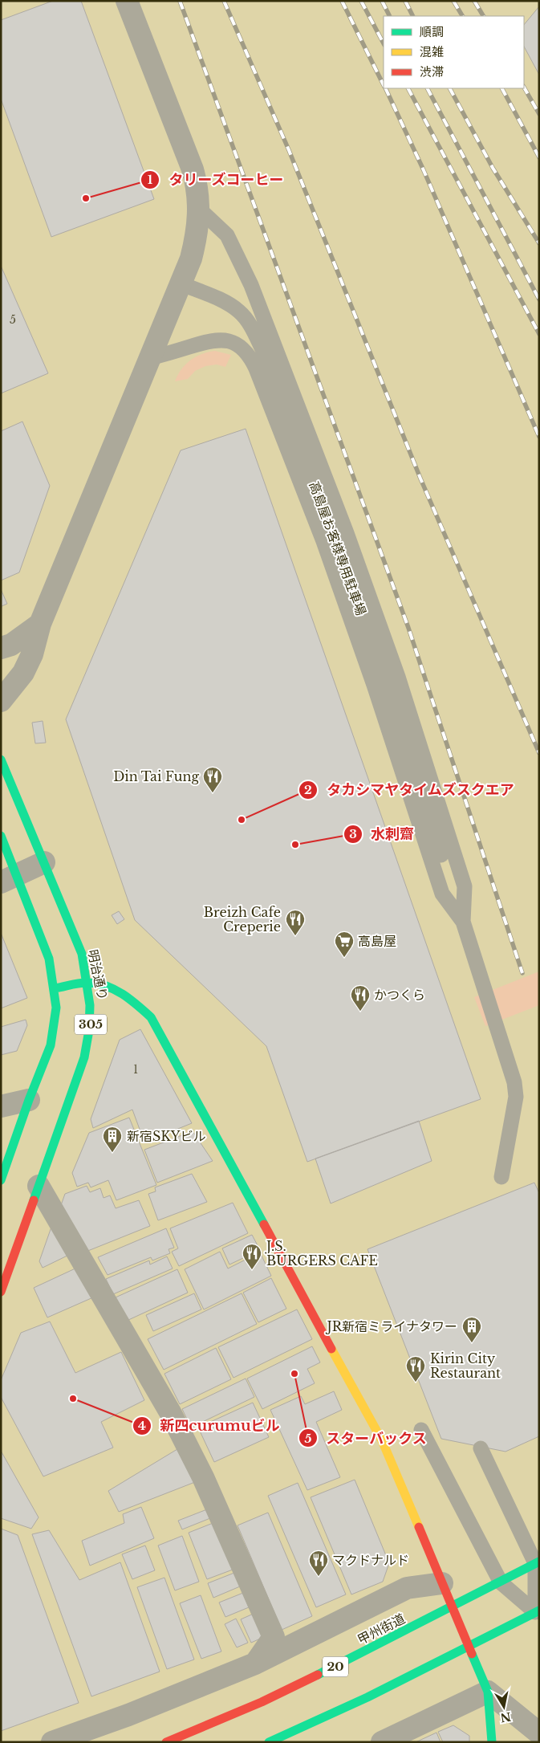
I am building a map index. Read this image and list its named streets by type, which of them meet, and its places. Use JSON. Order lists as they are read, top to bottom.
{
  "streets": {
    "main road": [
      "明治通り",
      "305",
      "甲州街道",
      "20"
    ],
    "lane": ["高島屋お客様専用駐車場"]
  },
  "places": {
    "other": [
      "タリーズコーヒー",
      "タカシマヤタイムズスクエア",
      "水刺齋",
      "スターバックス",
      "新四curumuビル"
    ],
    "restaurant": [
      "Din Tai Fung",
      "Breizh Cafe Creperie",
      "かつくら",
      "J.S. BURGERS CAFE",
      "Kirin City Restaurant",
      "マクドナルド"
    ],
    "supermarket": ["高島屋"],
    "building": ["新宿SKYビル", "JR新宿ミライナタワー"]
  },
  "house_numbers": ["5", "1"],
  "legend": ["順調", "混雑", "渋滞"],
  "north": "bottom"
}
